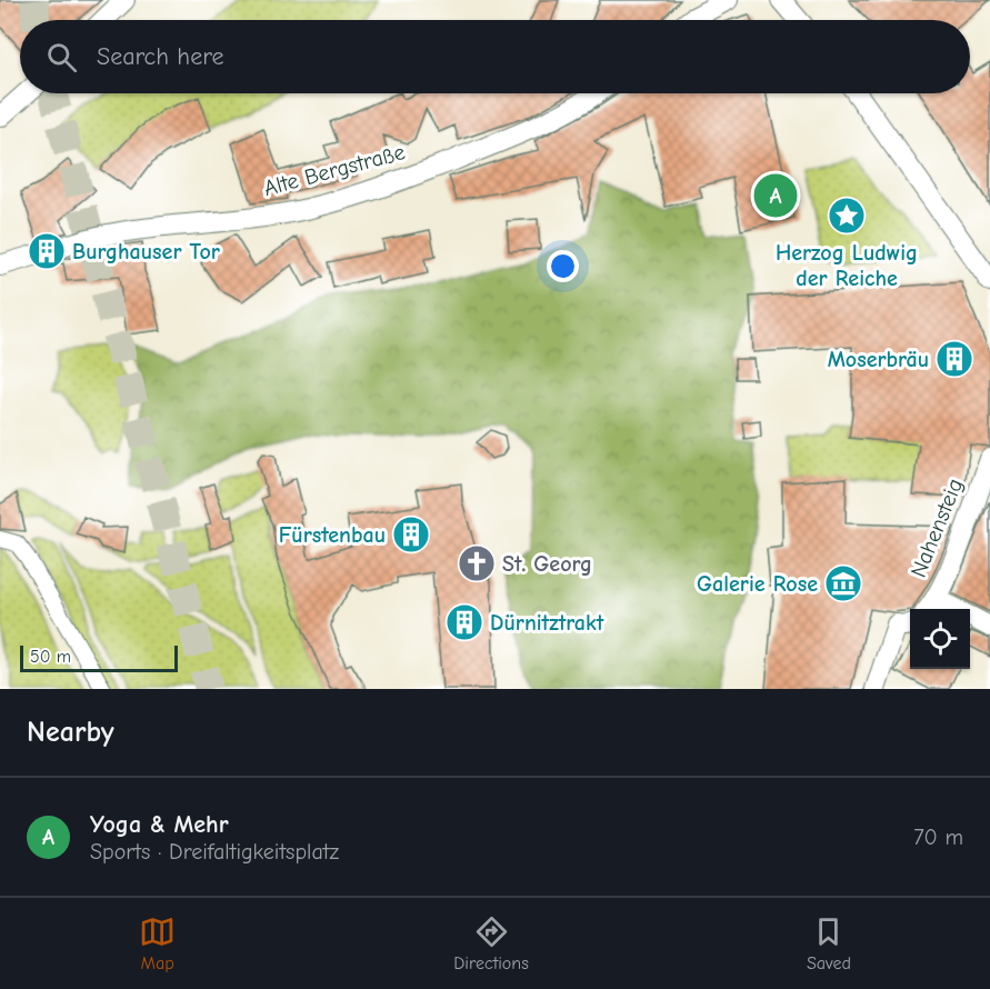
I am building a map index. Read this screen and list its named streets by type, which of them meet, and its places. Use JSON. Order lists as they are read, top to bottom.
{
  "streets": {
    "street": ["Alte Bergstraße", "Nahensteig"]
  },
  "places": {
    "place": ["Herzog Ludwig der Reiche"],
    "building": [
      "Burghauser Tor",
      "Moserbräu",
      "Fürstenbau",
      "Dürnitztrakt"
    ],
    "church": ["St. Georg"],
    "museum": ["Galerie Rose"]
  },
  "scale_bar": "50 m",
  "page": {
    "search": "Search here",
    "pins": "A",
    "scale": "50 m",
    "heading": "Nearby",
    "list": [
      {
        "mark": "A",
        "name": "Yoga & Mehr",
        "note": "Sports · Dreifaltigkeitsplatz",
        "value": "70 m"
      }
    ],
    "nav": ["Map", "Directions", "Saved"]
  }
}
